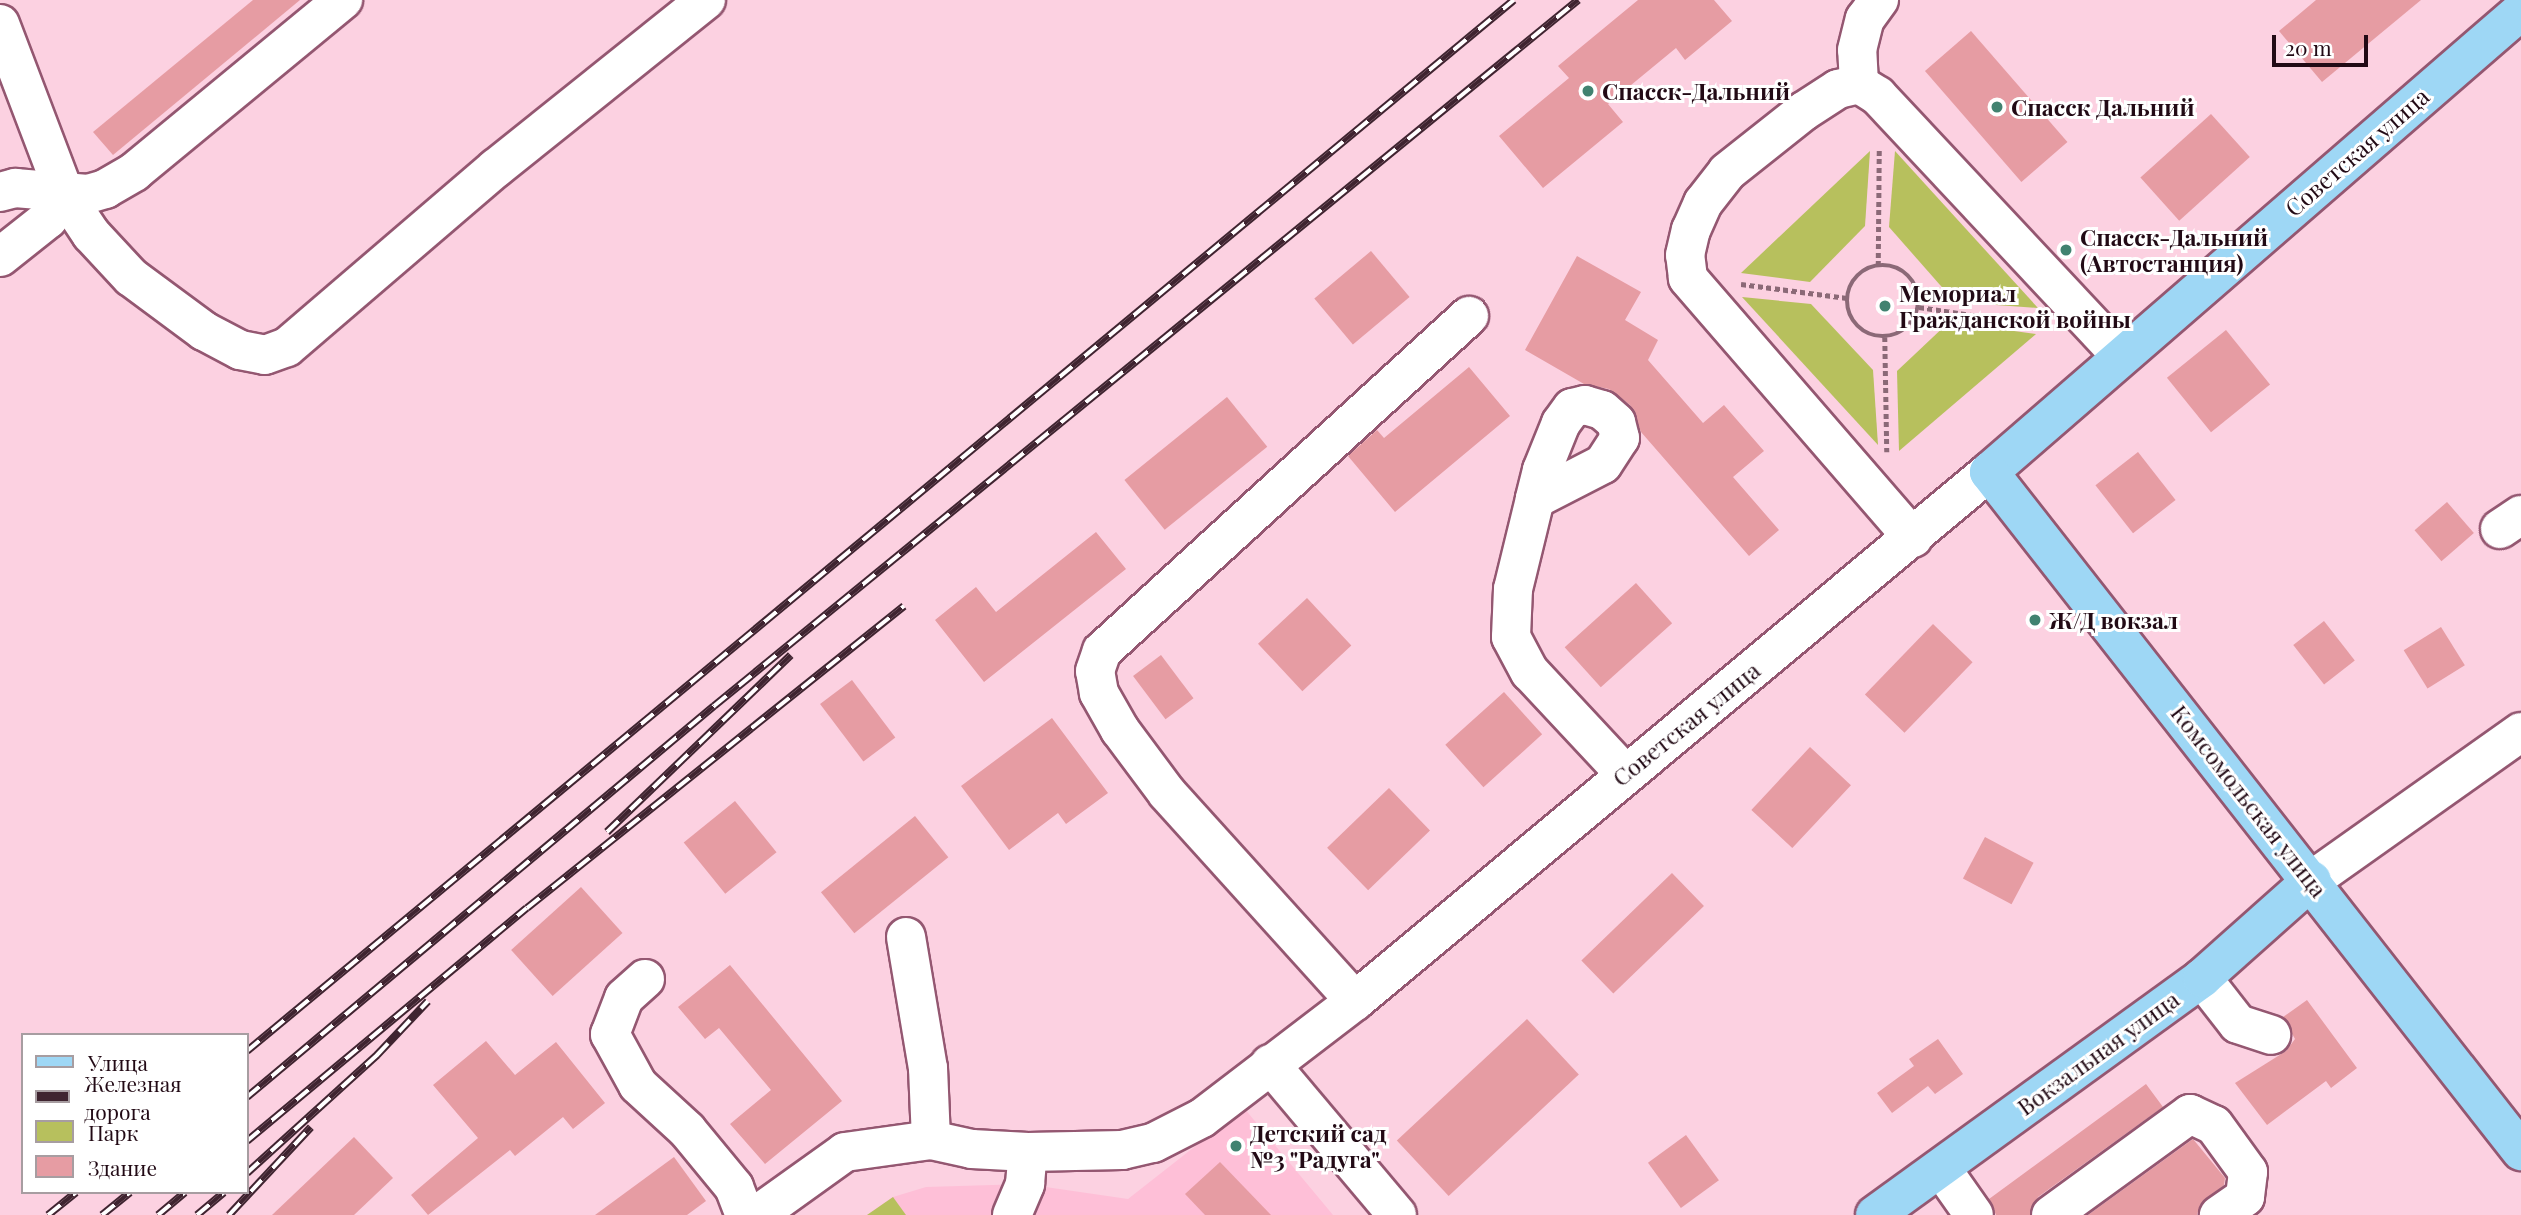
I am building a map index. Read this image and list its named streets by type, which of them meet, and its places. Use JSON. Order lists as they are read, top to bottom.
{
  "streets": {
    "main road": ["Советская улица", "Комсомольская улица", "Вокзальная улица"]
  },
  "crossings": [
    ["Советская улица", "Комсомольская улица"],
    ["Комсомольская улица", "Вокзальная улица"]
  ],
  "places": [
    "Спасск-Дальний",
    "Спасск Дальний",
    "Спасск-Дальний (Автостанция)",
    "Мемориал Гражданской войны",
    "Ж/Д вокзал",
    "Детский сад №3 \"Радуга\""
  ],
  "legend": [
    "Улица",
    "Железная дорога",
    "Парк",
    "Здание"
  ],
  "scale_bar": "20 m"
}
